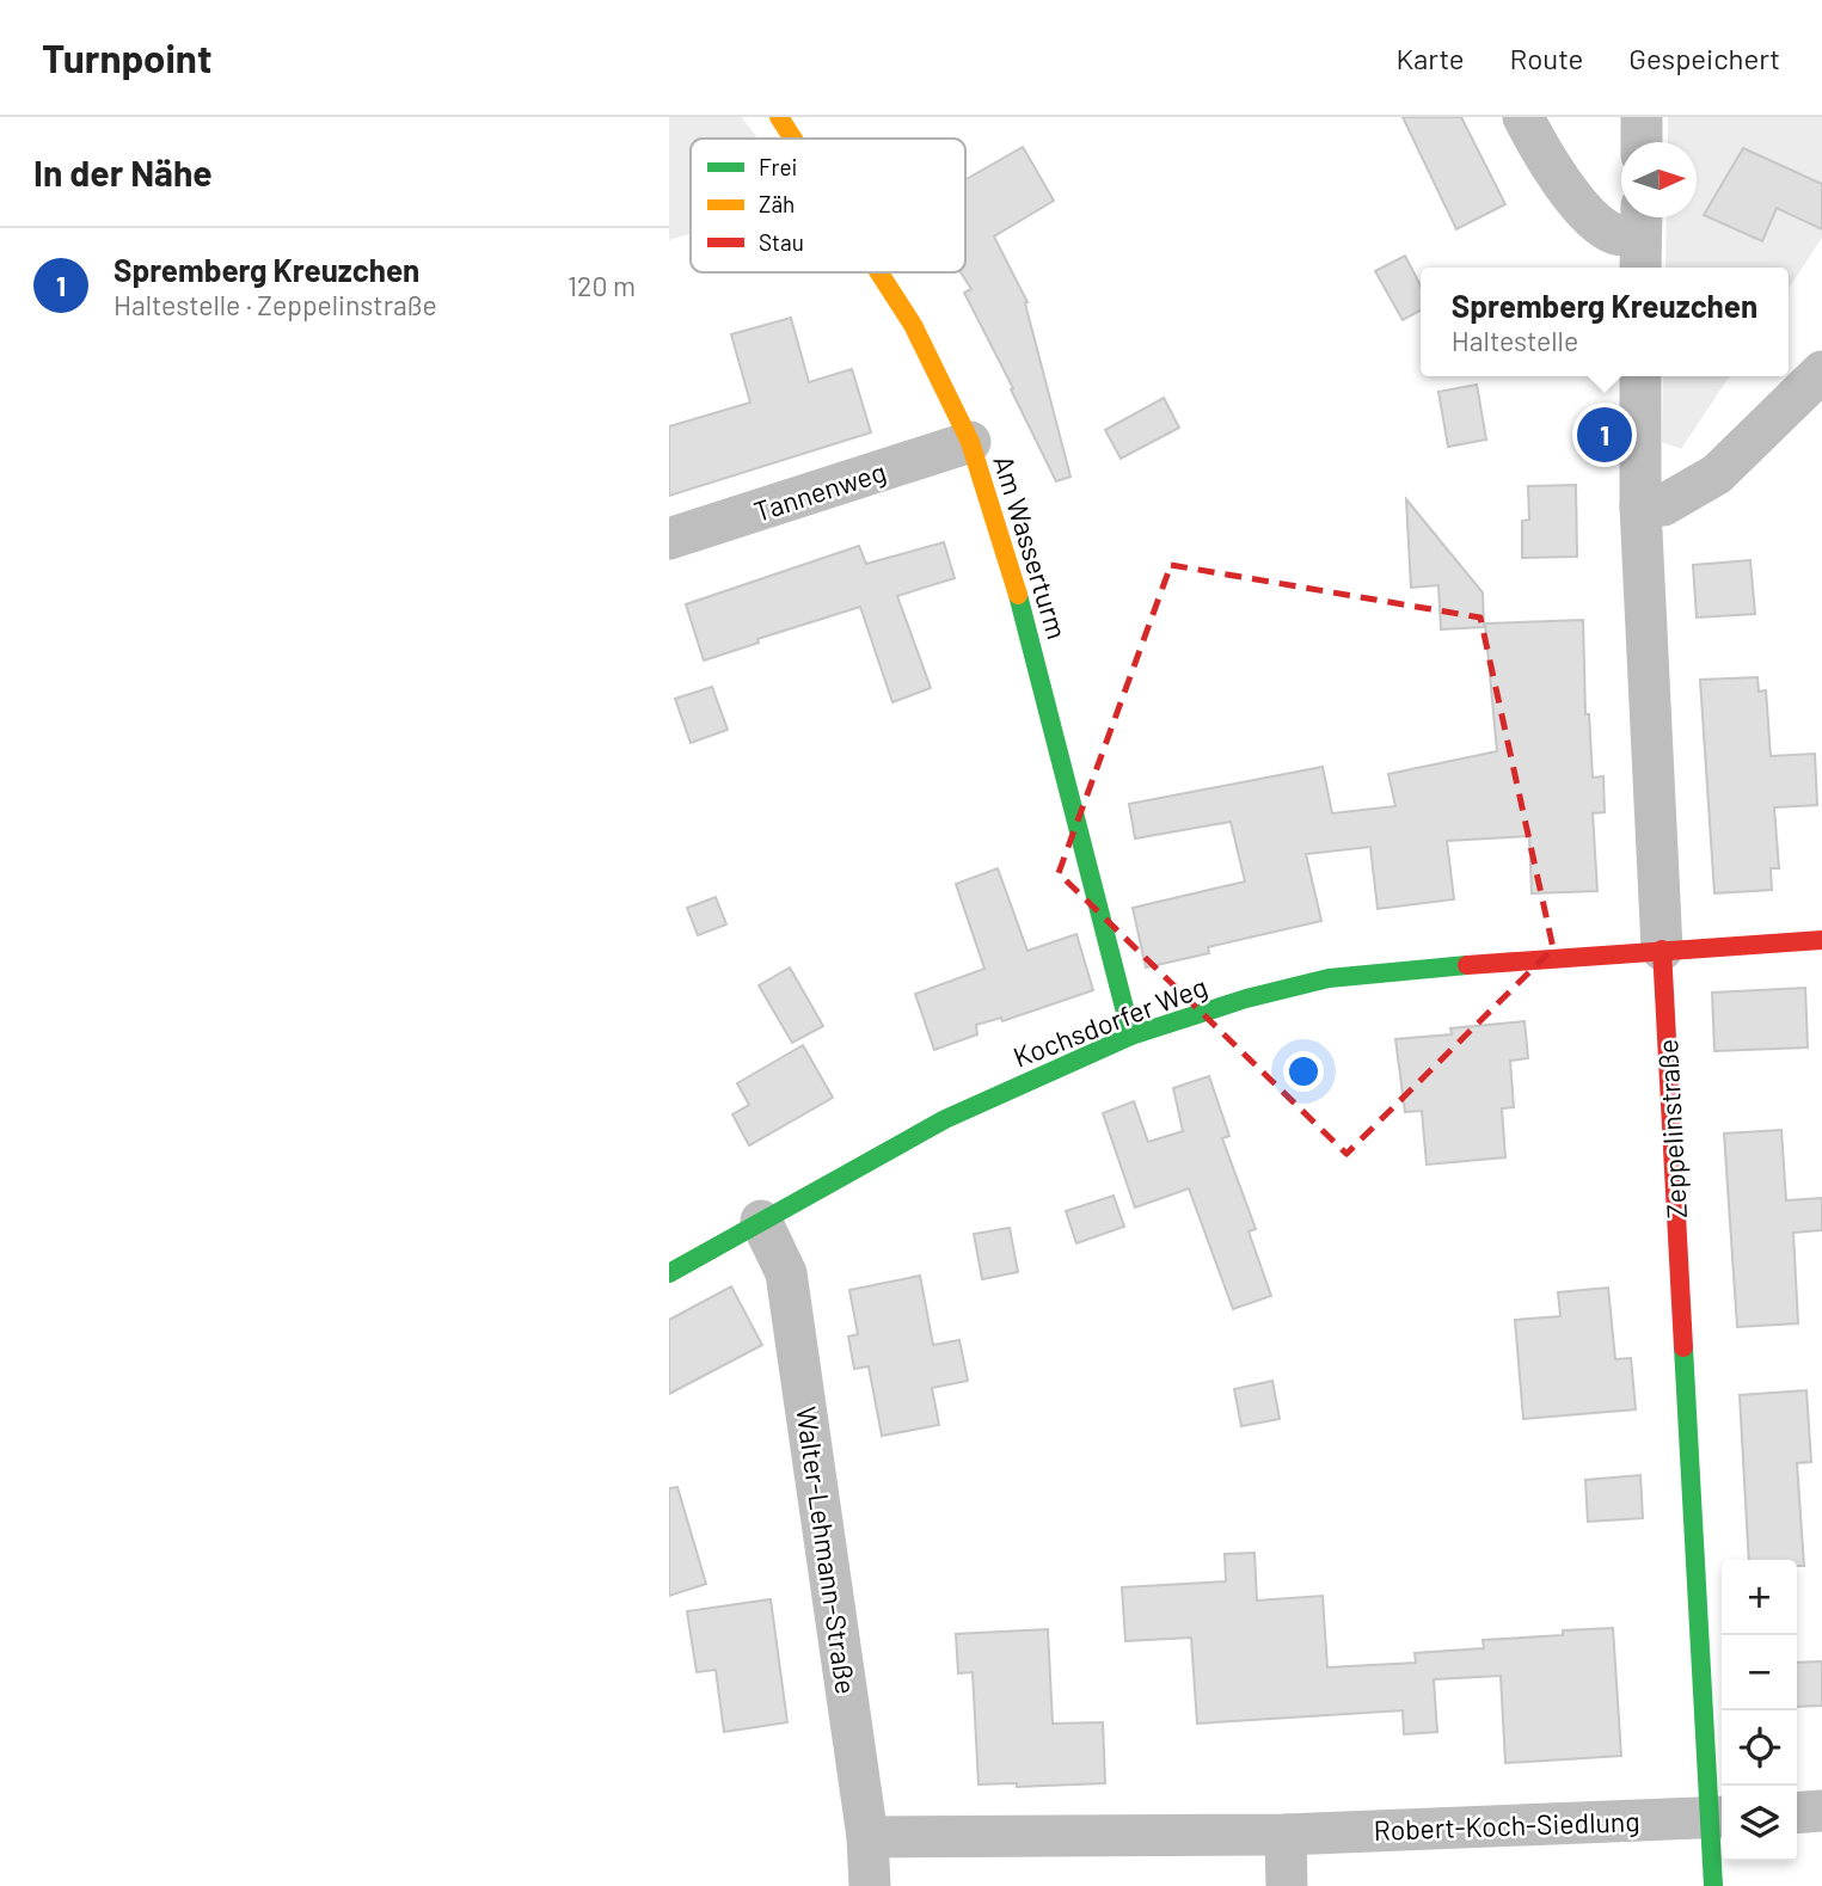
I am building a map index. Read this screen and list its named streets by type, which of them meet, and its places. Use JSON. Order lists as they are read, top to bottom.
{
  "streets": {
    "street": [
      "Tannenweg",
      "Am Wasserturm",
      "Kochsdorfer Weg",
      "Zeppelinstraße",
      "Walter-Lehmann-Straße",
      "Robert-Koch-Siedlung"
    ]
  },
  "crossings": [
    ["Tannenweg", "Am Wasserturm"],
    ["Am Wasserturm", "Kochsdorfer Weg"],
    ["Kochsdorfer Weg", "Zeppelinstraße"],
    ["Kochsdorfer Weg", "Walter-Lehmann-Straße"],
    ["Zeppelinstraße", "Robert-Koch-Siedlung"],
    ["Walter-Lehmann-Straße", "Robert-Koch-Siedlung"]
  ],
  "legend": ["Frei", "Zäh", "Stau"],
  "north": "right",
  "page": {
    "header": "Turnpoint",
    "nav": ["Karte", "Route", "Gespeichert"],
    "heading": "In der Nähe",
    "list": [
      {
        "mark": "1",
        "name": "Spremberg Kreuzchen",
        "note": "Haltestelle · Zeppelinstraße",
        "value": "120 m"
      }
    ],
    "popup": ["Spremberg Kreuzchen", "Haltestelle"],
    "pins": "1",
    "map_buttons": ["+", "−"]
  }
}
